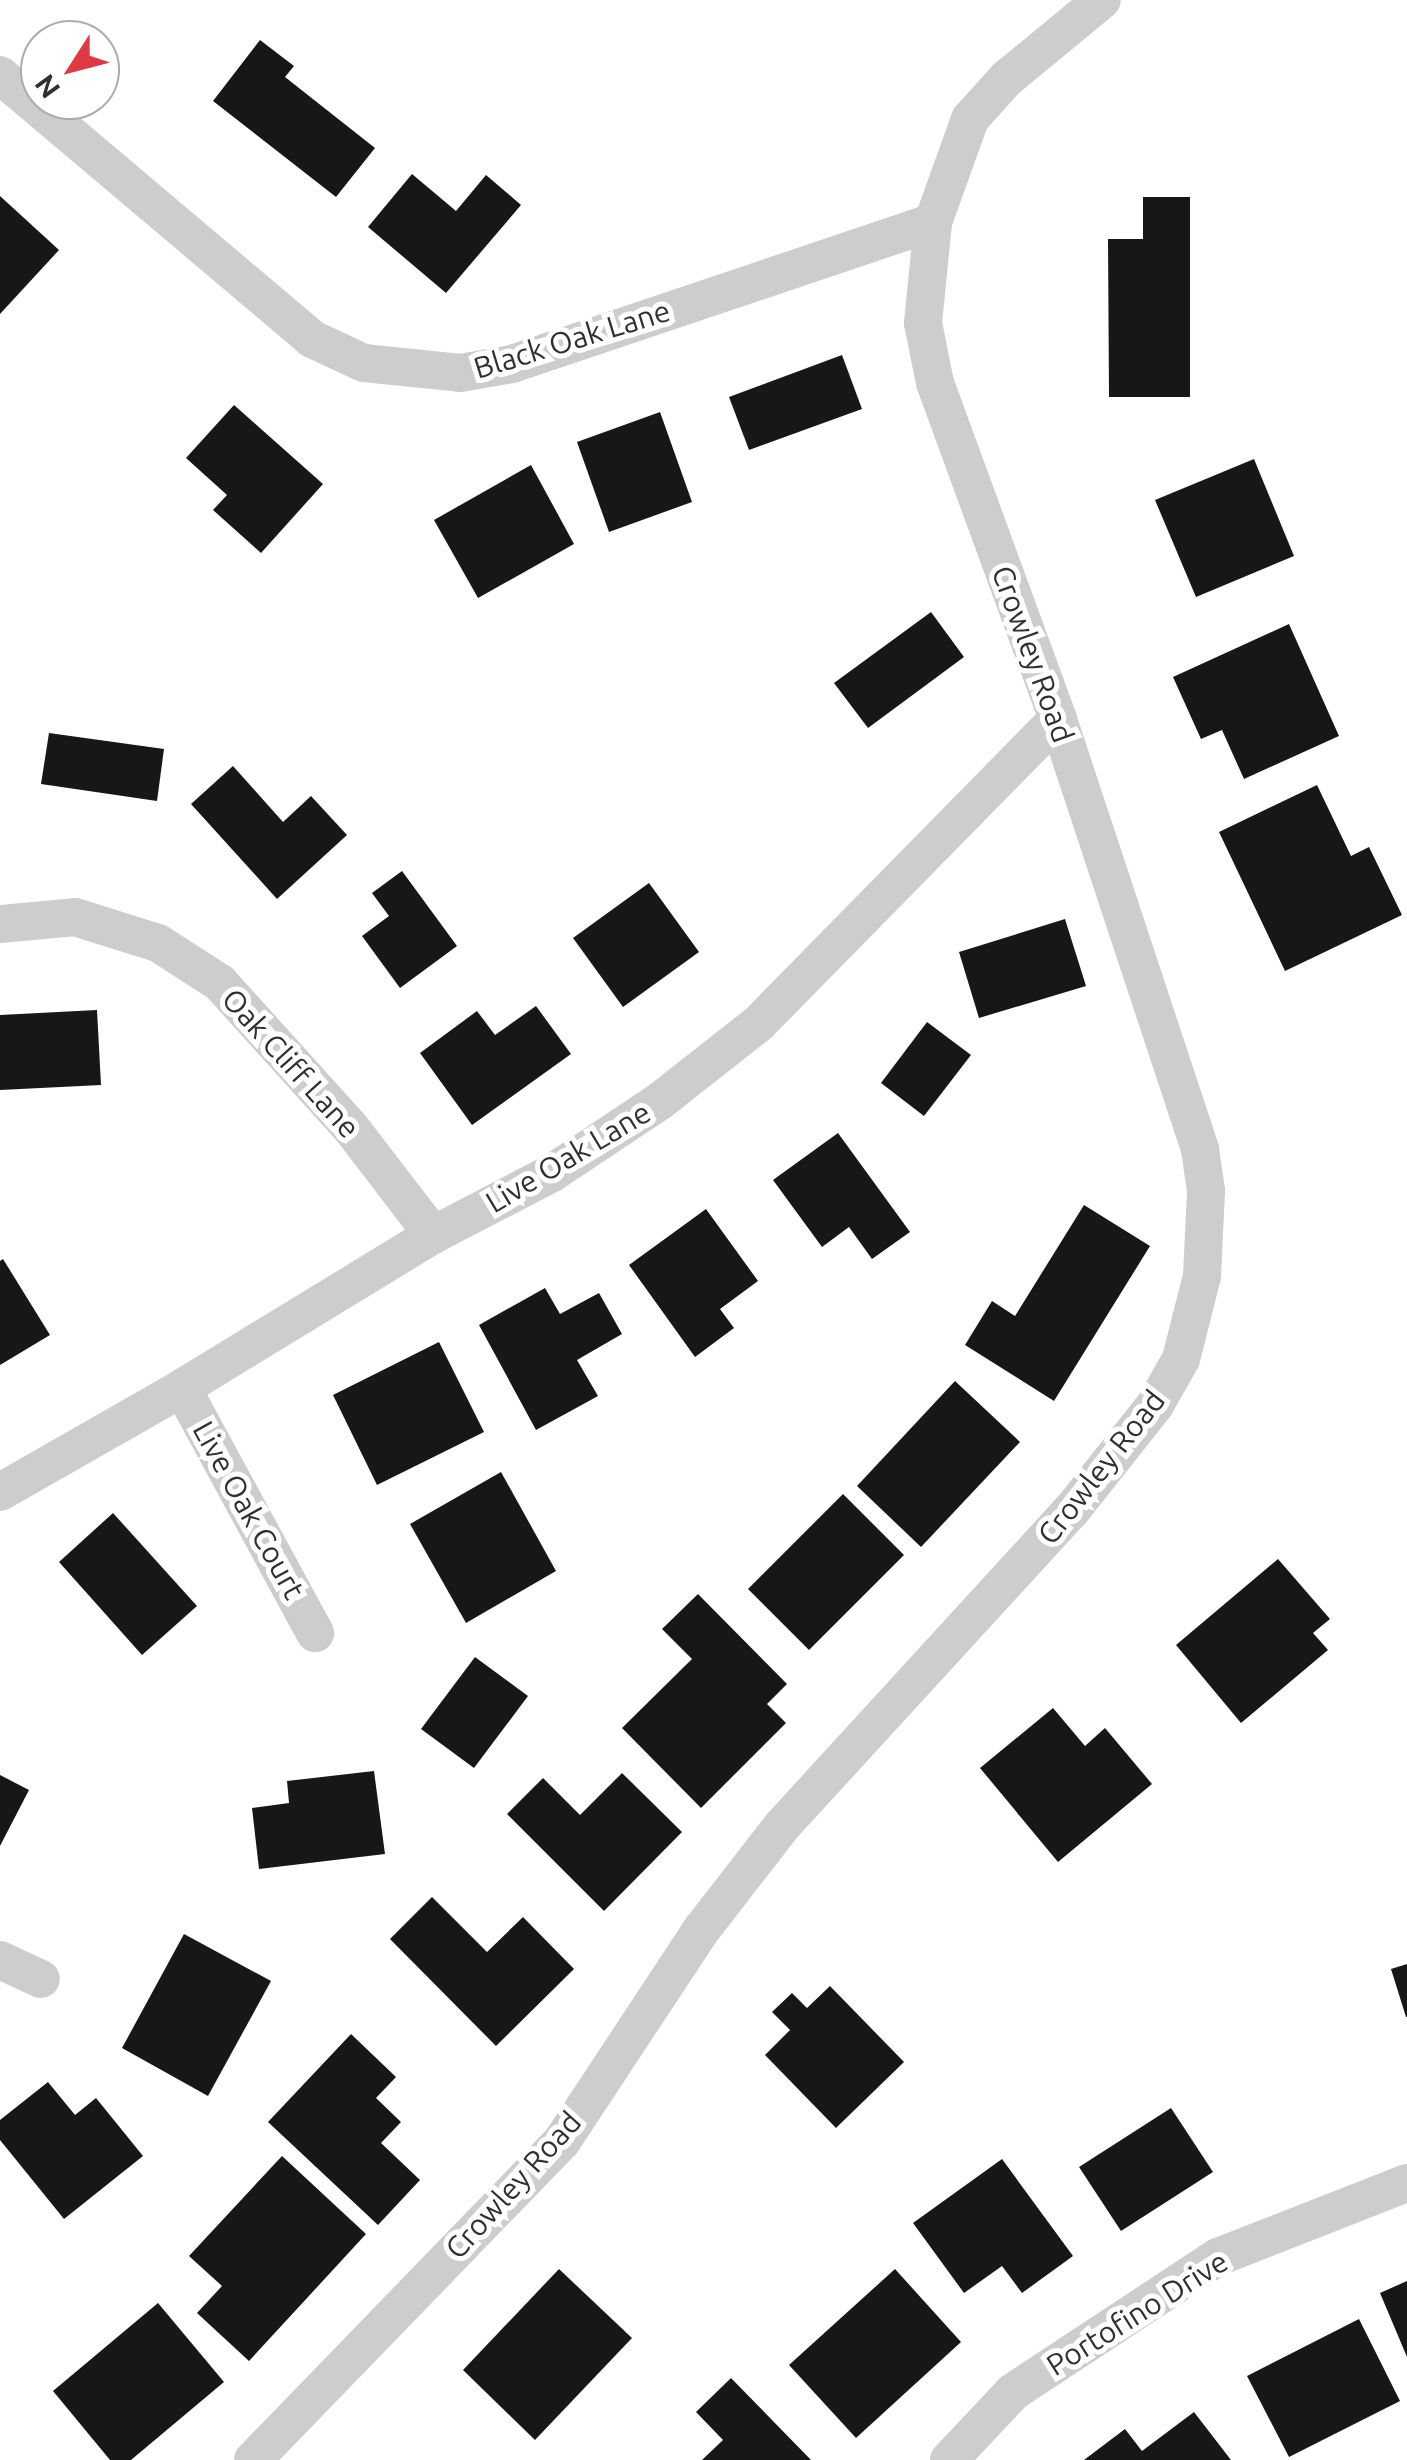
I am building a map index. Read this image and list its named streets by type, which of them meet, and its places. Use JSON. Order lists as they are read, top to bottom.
{
  "streets": {
    "street": [
      "Black Oak Lane",
      "Crowley Road",
      "Oak Cliff Lane",
      "Live Oak Lane",
      "Live Oak Court",
      "Portofino Drive"
    ]
  },
  "crossings": [
    ["Black Oak Lane", "Crowley Road"],
    ["Crowley Road", "Live Oak Lane"],
    ["Oak Cliff Lane", "Live Oak Lane"],
    ["Live Oak Lane", "Live Oak Court"]
  ],
  "north": "bottom left"
}
